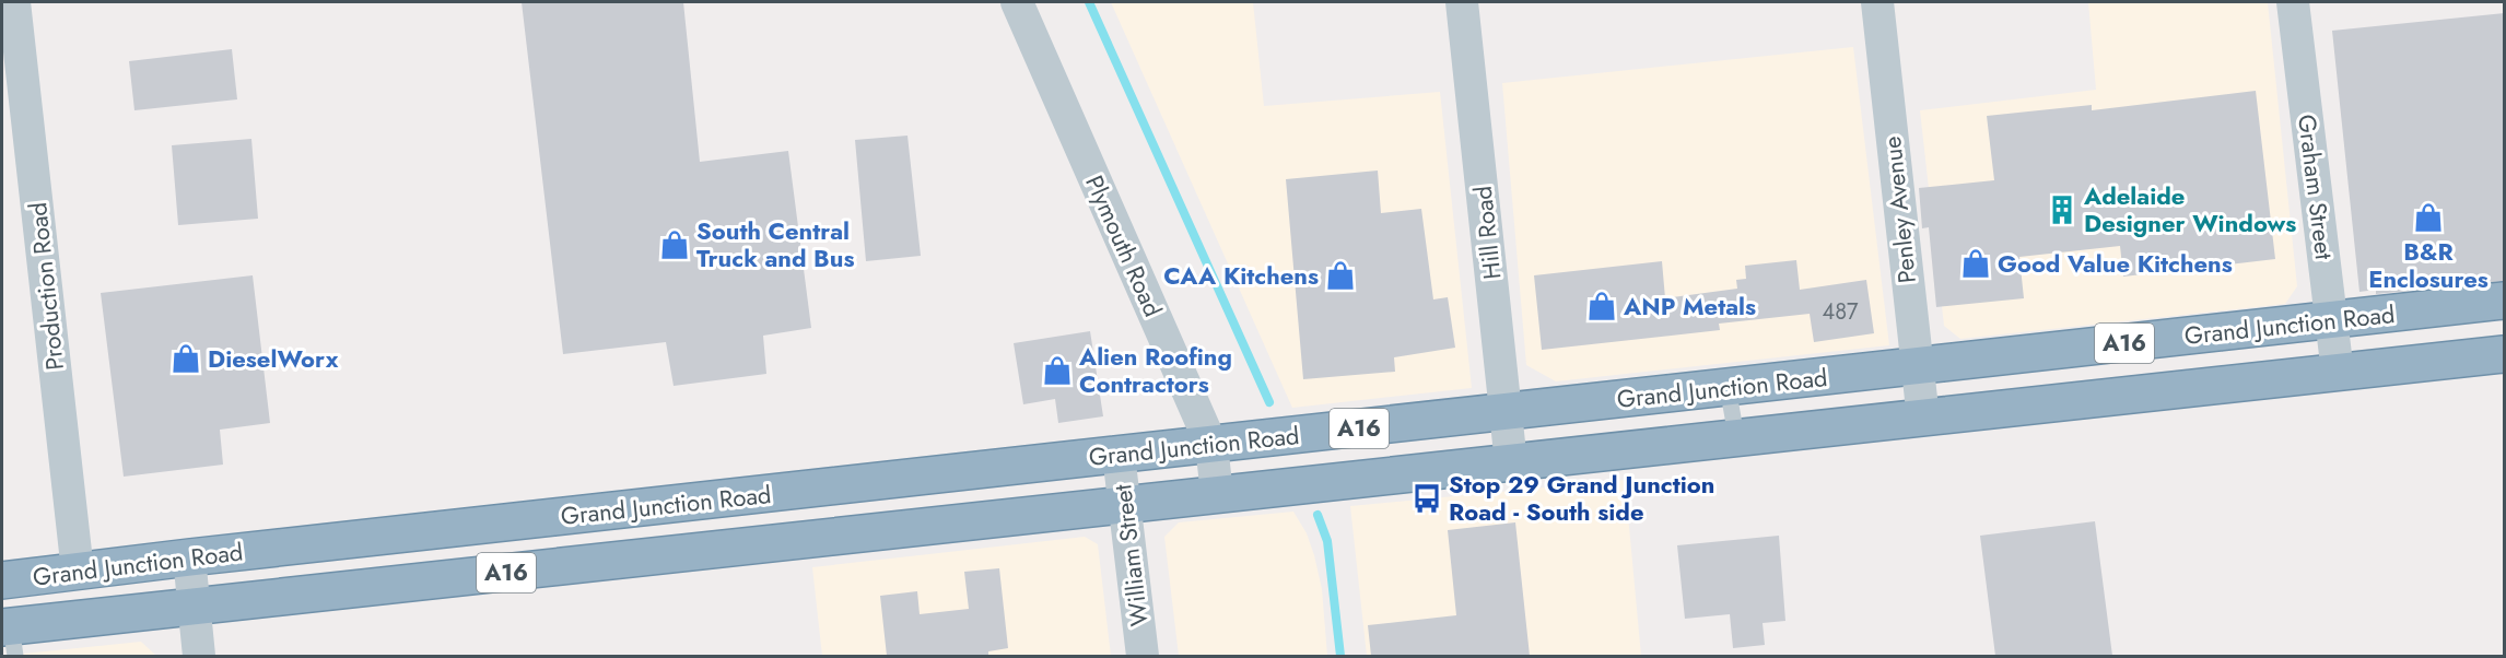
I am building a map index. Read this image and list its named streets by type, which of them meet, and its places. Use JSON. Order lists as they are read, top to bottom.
{
  "streets": {
    "highway": ["Grand Junction Road", "A16"],
    "street": [
      "Graham Street",
      "Penley Avenue",
      "Hill Road",
      "Plymouth Road",
      "Production Road",
      "William Street"
    ]
  },
  "crossings": [
    ["Graham Street", "Grand Junction Road"],
    ["Penley Avenue", "Grand Junction Road"],
    ["Hill Road", "Grand Junction Road"],
    ["Plymouth Road", "Grand Junction Road"],
    ["Production Road", "Grand Junction Road"],
    ["Grand Junction Road", "William Street"]
  ],
  "places": {
    "building": ["Adelaide Designer Windows"],
    "shop": [
      "B&R Enclosures",
      "South Central Truck and Bus",
      "Good Value Kitchens",
      "CAA Kitchens",
      "ANP Metals",
      "DieselWorx",
      "Alien Roofing Contractors"
    ],
    "bus stop": ["Stop 29 Grand Junction Road - South side"]
  },
  "house_numbers": ["487"]
}
